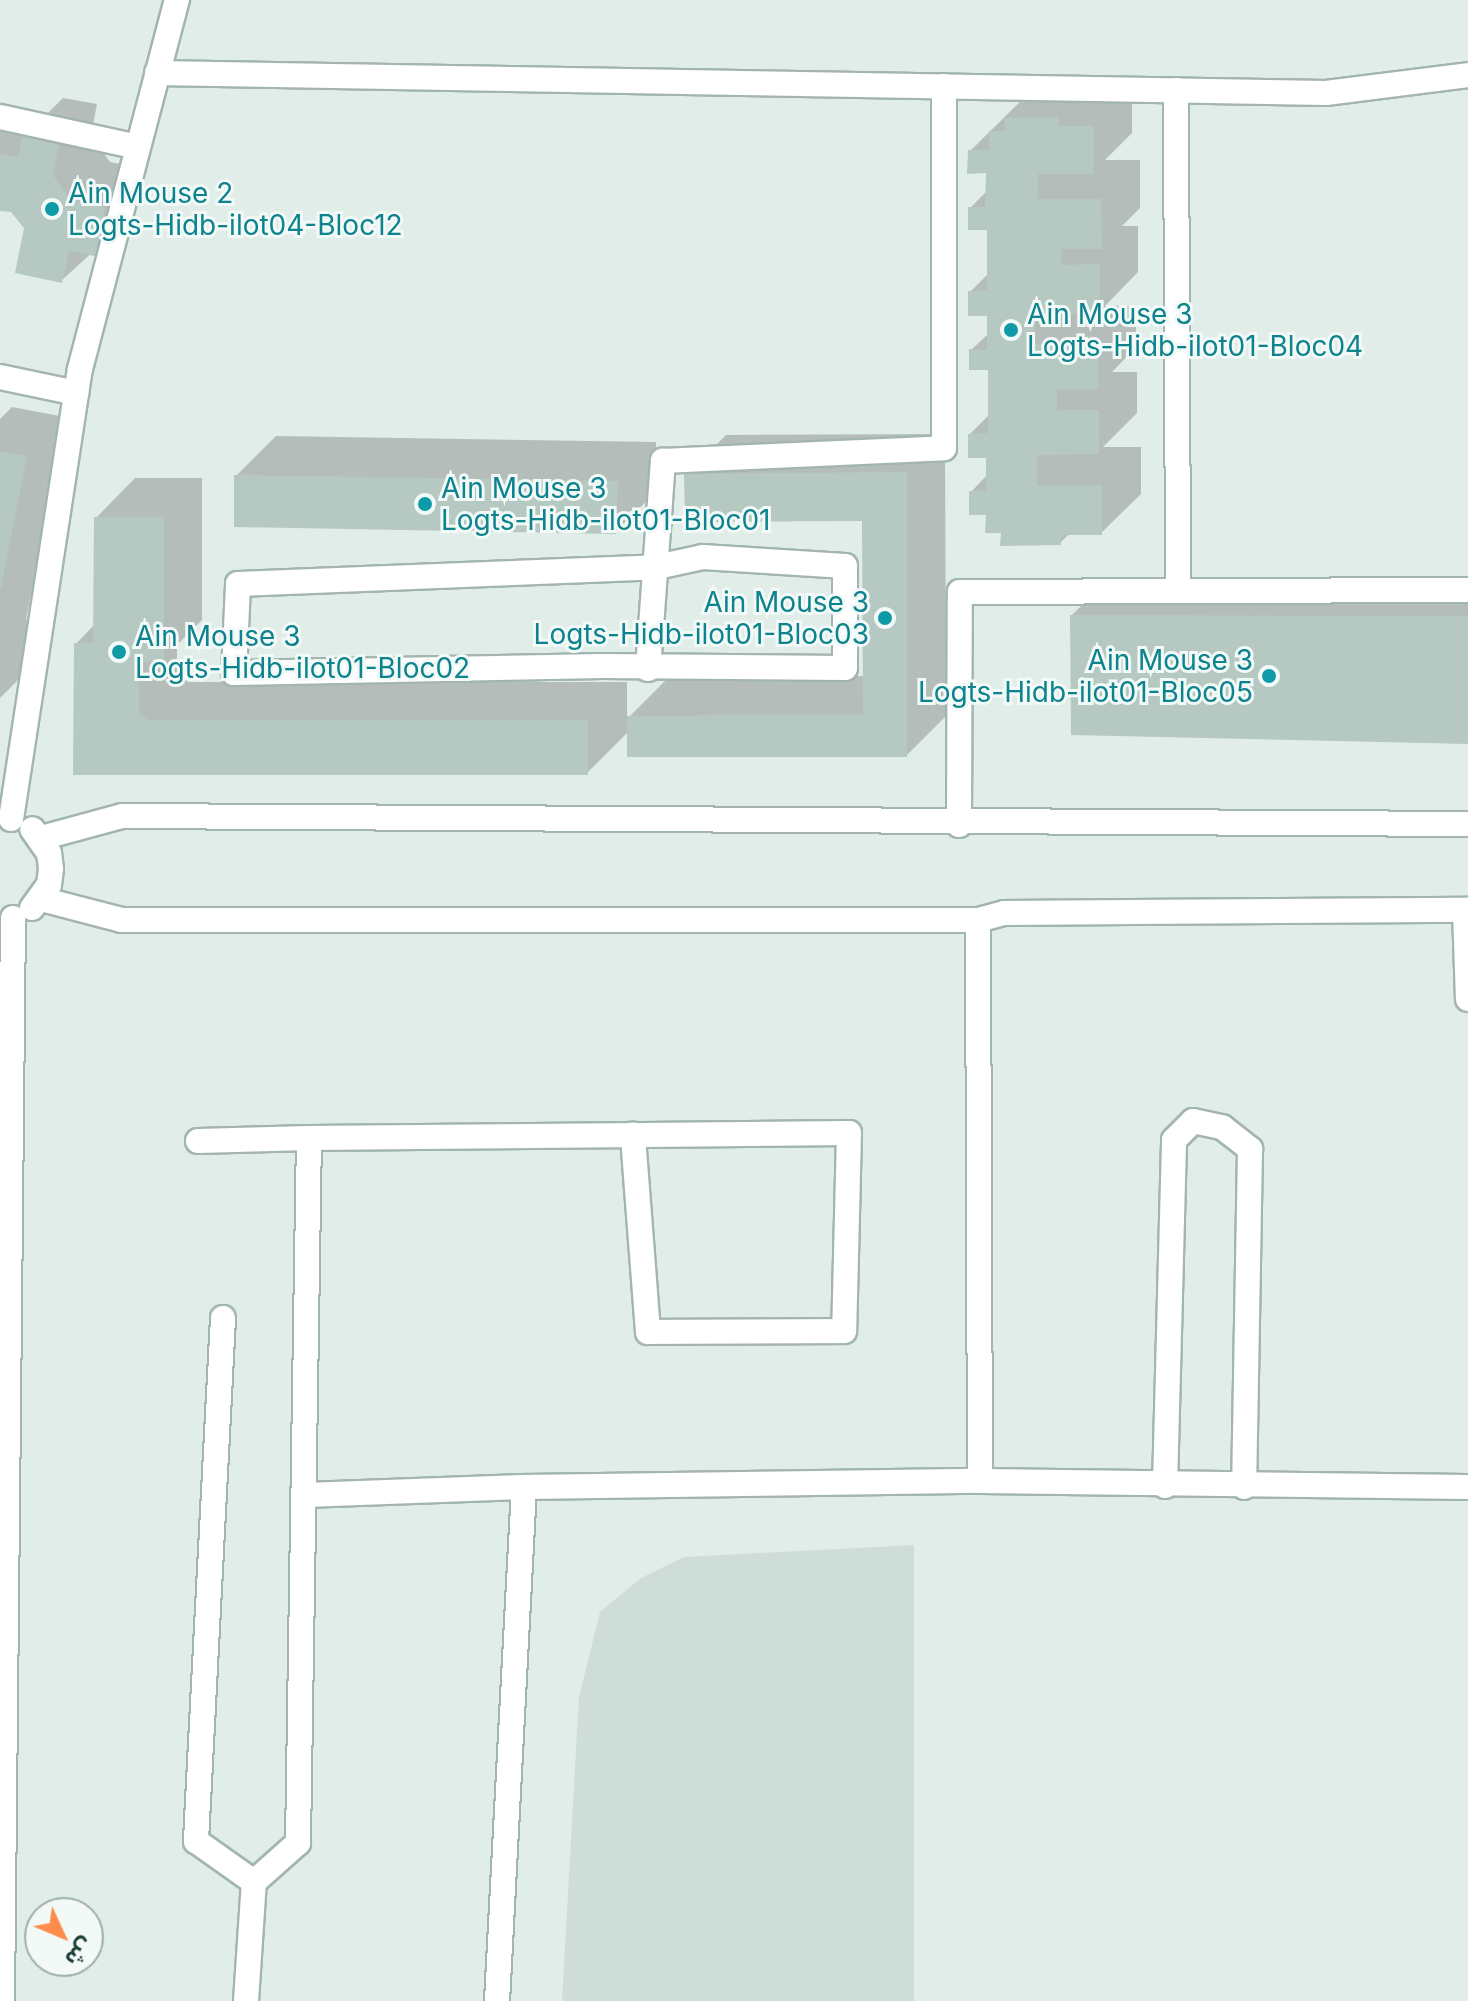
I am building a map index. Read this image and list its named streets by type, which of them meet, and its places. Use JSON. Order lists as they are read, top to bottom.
{
  "places": [
    "Ain Mouse 2 Logts-Hidb-ilot04-Bloc12",
    "Ain Mouse 3 Logts-Hidb-ilot01-Bloc04",
    "Ain Mouse 3 Logts-Hidb-ilot01-Bloc01",
    "Ain Mouse 3 Logts-Hidb-ilot01-Bloc03",
    "Ain Mouse 3 Logts-Hidb-ilot01-Bloc02",
    "Ain Mouse 3 Logts-Hidb-ilot01-Bloc05"
  ],
  "north": "bottom right"
}
